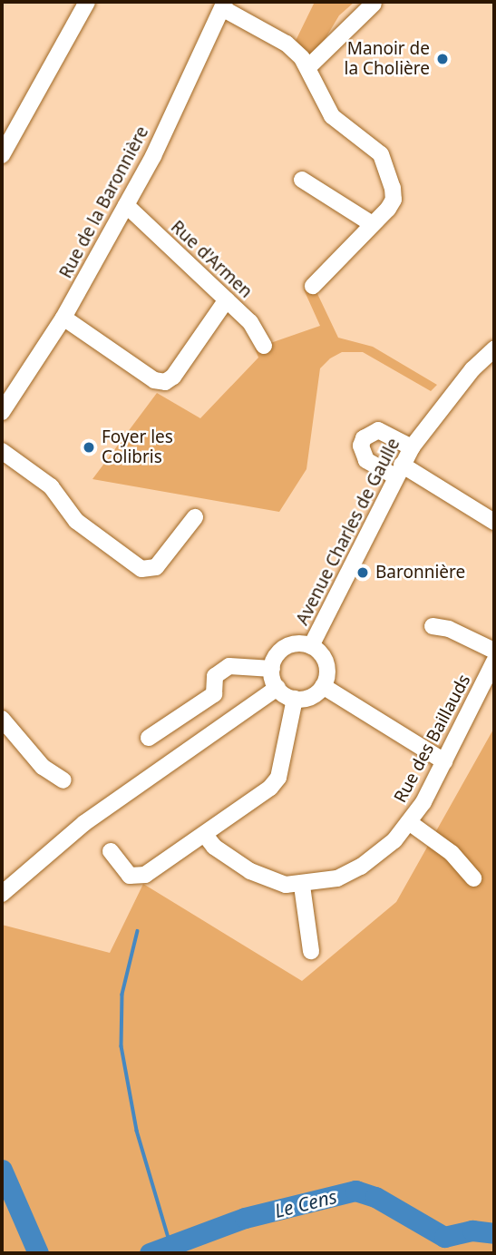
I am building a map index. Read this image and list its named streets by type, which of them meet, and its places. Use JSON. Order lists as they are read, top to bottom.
{
  "streets": {
    "street": [
      "Rue de la Baronnière",
      "Rue d'Armen",
      "Avenue Charles de Gaulle",
      "Rue des Baillauds"
    ]
  },
  "crossings": [
    ["Rue de la Baronnière", "Rue d'Armen"]
  ],
  "water": ["Le Cens"],
  "places": ["Manoir de la Cholière", "Foyer les Colibris", "Baronnière"]
}
